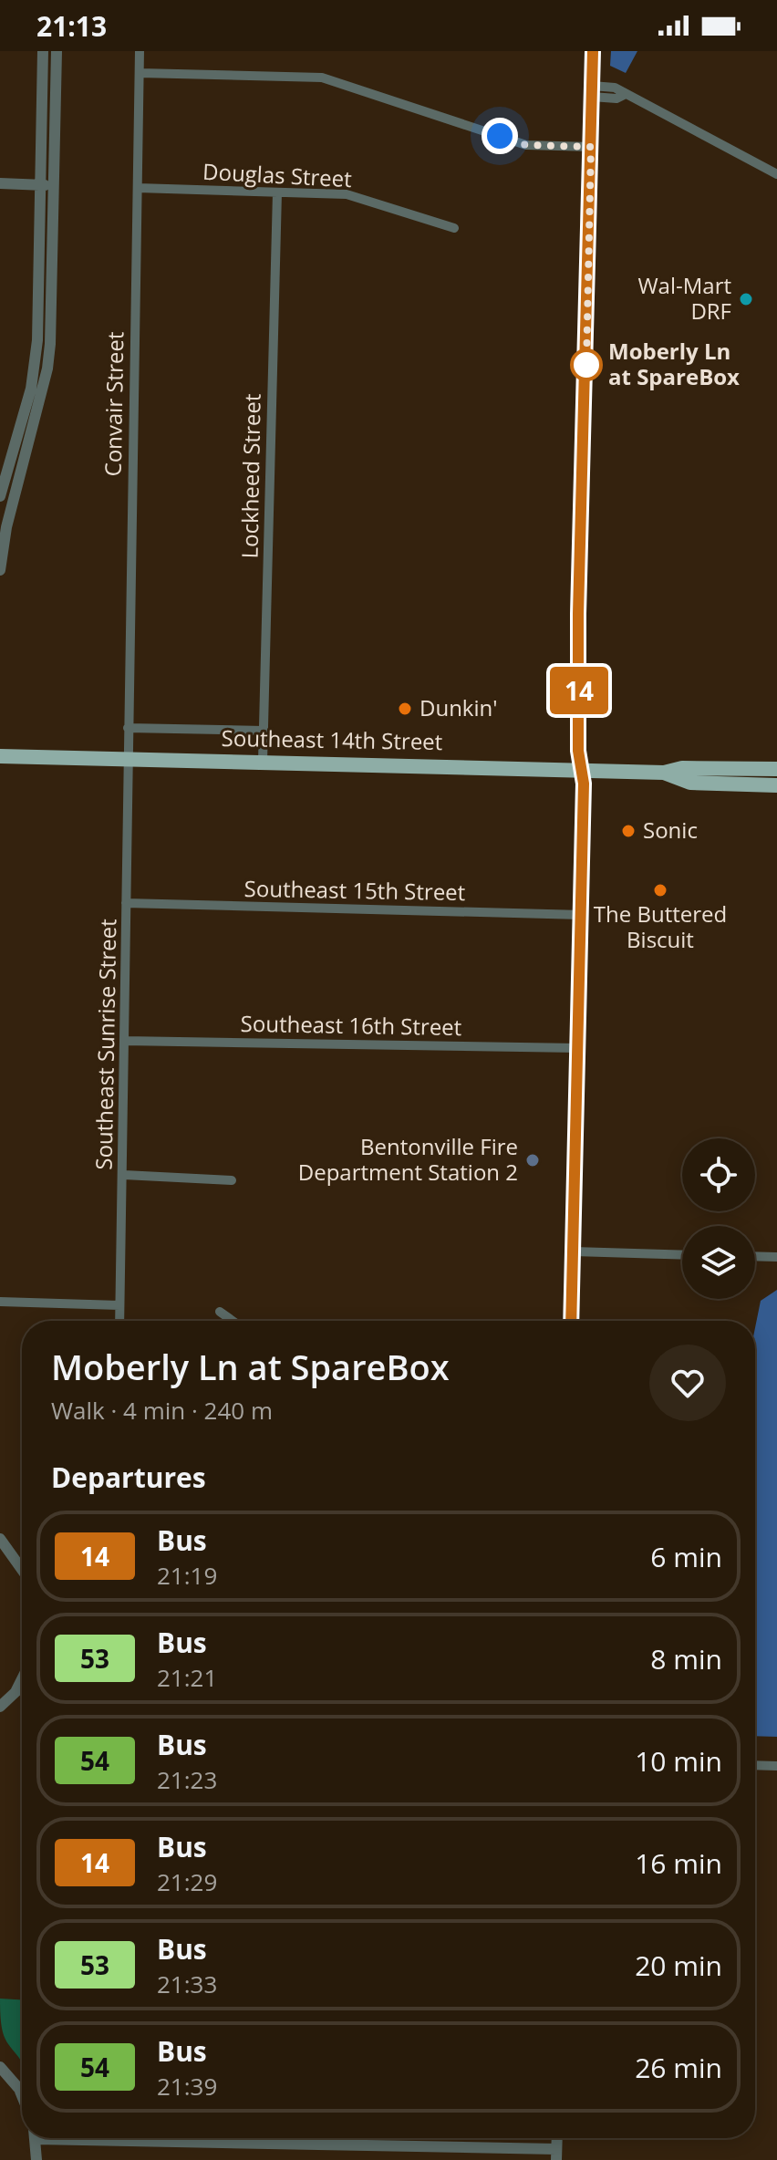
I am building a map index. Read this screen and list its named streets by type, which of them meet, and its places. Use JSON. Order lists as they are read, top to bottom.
{
  "streets": {
    "main road": ["Southeast 14th Street"],
    "street": [
      "Douglas Street",
      "Convair Street",
      "Lockheed Street",
      "Southeast 15th Street",
      "Southeast 16th Street",
      "Southeast Sunrise Street"
    ]
  },
  "crossings": [
    ["Douglas Street", "Convair Street"],
    ["Douglas Street", "Lockheed Street"],
    ["Convair Street", "Southeast 14th Street"],
    ["Convair Street", "Southeast Sunrise Street"],
    ["Lockheed Street", "Southeast 14th Street"],
    ["Southeast 14th Street", "Southeast Sunrise Street"],
    ["Southeast 15th Street", "Southeast Sunrise Street"],
    ["Southeast 16th Street", "Southeast Sunrise Street"]
  ],
  "places": [
    "Wal-Mart DRF",
    "Moberly Ln at SpareBox",
    "Dunkin'",
    "Sonic",
    "The Buttered Biscuit",
    "Bentonville Fire Department Station 2"
  ],
  "lines": ["bus line 14"],
  "page": {
    "status": "21:13",
    "on_map": "14",
    "heading": [
      ["Moberly Ln at SpareBox", "Walk · 4 min · 240 m"],
      "Departures"
    ],
    "list": [
      {
        "mark": "14",
        "name": "Bus",
        "note": "21:19",
        "value": "6 min"
      },
      {
        "mark": "53",
        "name": "Bus",
        "note": "21:21",
        "value": "8 min"
      },
      {
        "mark": "54",
        "name": "Bus",
        "note": "21:23",
        "value": "10 min"
      },
      {
        "mark": "14",
        "name": "Bus",
        "note": "21:29",
        "value": "16 min"
      },
      {
        "mark": "53",
        "name": "Bus",
        "note": "21:33",
        "value": "20 min"
      },
      {
        "mark": "54",
        "name": "Bus",
        "note": "21:39",
        "value": "26 min"
      }
    ]
  }
}
